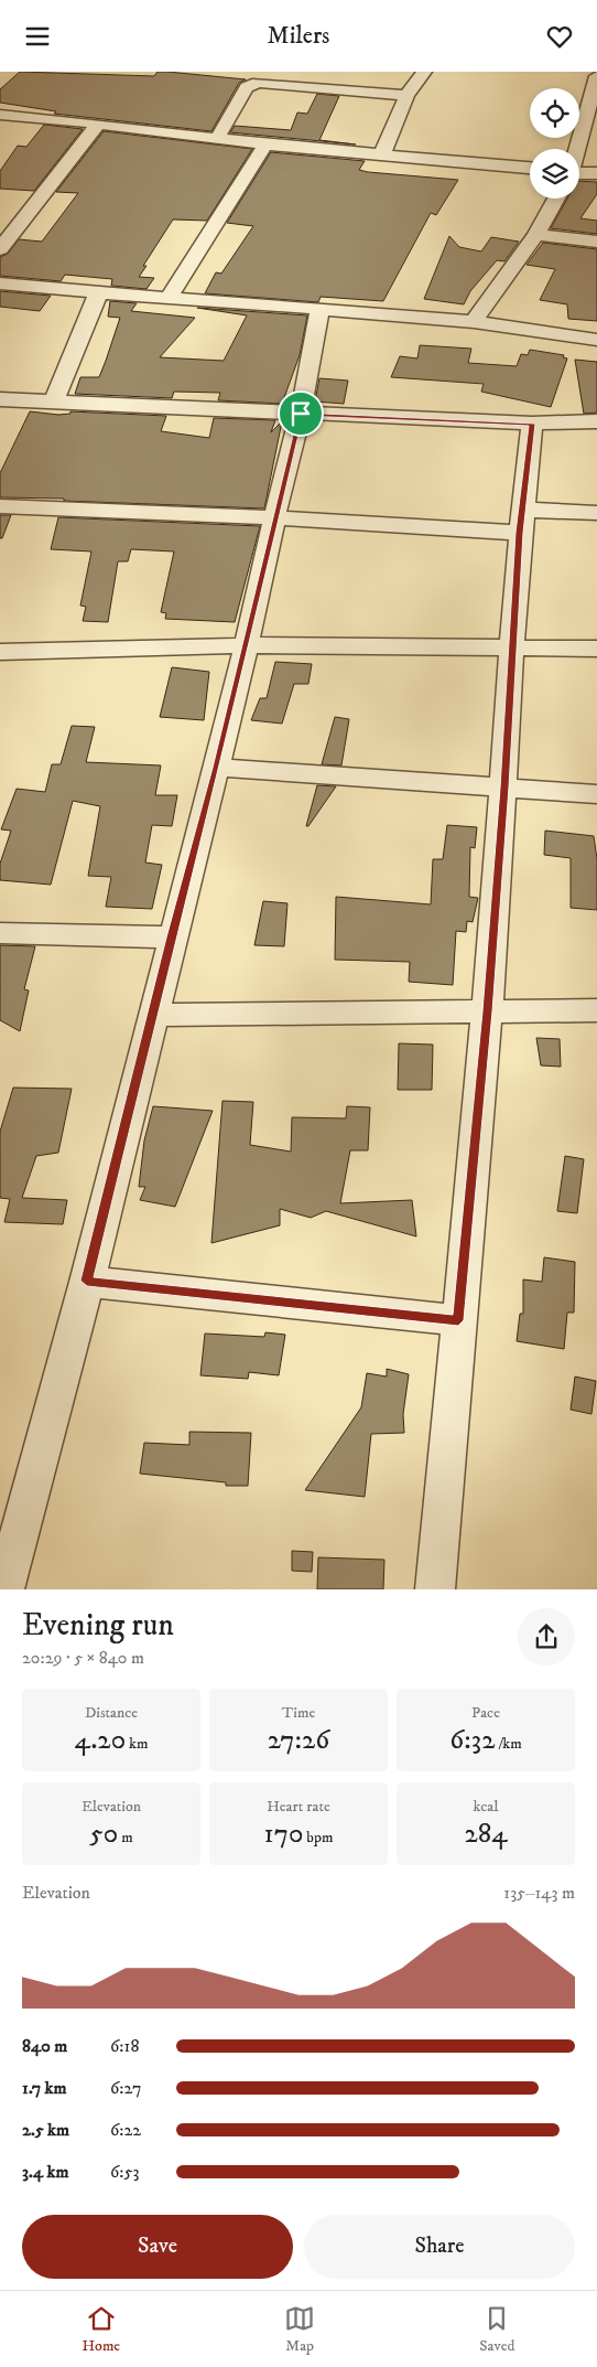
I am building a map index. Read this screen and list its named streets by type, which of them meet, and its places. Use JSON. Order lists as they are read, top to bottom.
{
  "page": {
    "header": "Milers",
    "heading": ["Evening run", "20:29 · 5 × 840 m"],
    "stats": [
      ["Distance", "4.20 km"],
      ["Time", "27:26"],
      ["Pace", "6:32 /km"],
      ["Elevation", "50 m"],
      ["Heart rate", "170 bpm"],
      ["kcal", "284"]
    ],
    "chart": ["Elevation", "135–143 m"],
    "list": [
      {
        "name": "840 m",
        "note": "6:18"
      },
      {
        "name": "1.7 km",
        "note": "6:27"
      },
      {
        "name": "2.5 km",
        "note": "6:22"
      },
      {
        "name": "3.4 km",
        "note": "6:53"
      }
    ],
    "buttons": ["Save", "Share"],
    "tabs": ["Home", "Map", "Saved"]
  }
}
